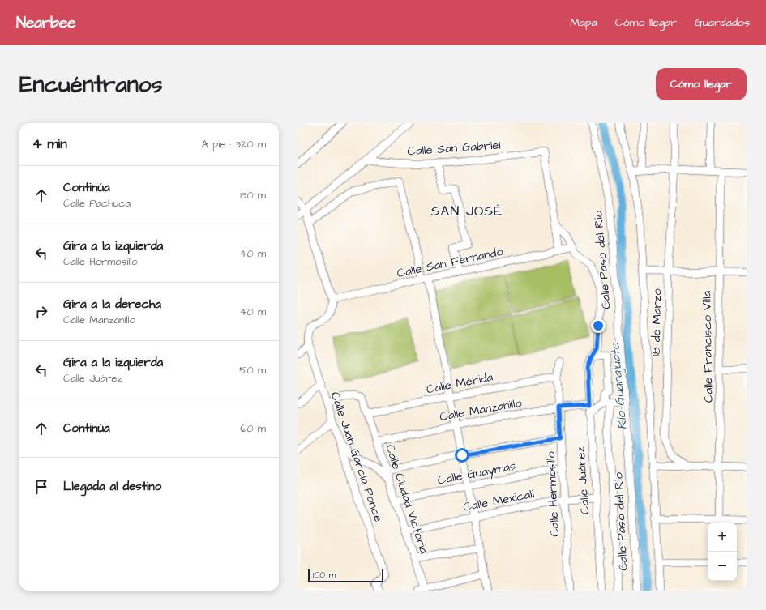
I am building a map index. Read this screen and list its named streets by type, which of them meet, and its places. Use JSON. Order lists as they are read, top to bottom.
{
  "streets": {
    "street": [
      "Calle San Gabriel",
      "Calle Paso del Río",
      "Calle San Fernando",
      "18 de Marzo",
      "Calle Francisco Villa",
      "Calle Mérida",
      "Calle Manzanillo",
      "Calle Juan García Ponce",
      "Calle Guaymas",
      "Calle Juárez",
      "Calle Hermosillo",
      "Calle Ciudad Victoria",
      "Calle Mexicali"
    ]
  },
  "crossings": [
    ["Calle San Fernando", "Calle Juan García Ponce"],
    ["Calle Mérida", "Calle Hermosillo"],
    ["Calle Mérida", "Calle Ciudad Victoria"],
    ["Calle Manzanillo", "Calle Juárez"],
    ["Calle Manzanillo", "Calle Hermosillo"],
    ["Calle Manzanillo", "Calle Ciudad Victoria"],
    ["Calle Juan García Ponce", "Calle Ciudad Victoria"],
    ["Calle Guaymas", "Calle Hermosillo"],
    ["Calle Guaymas", "Calle Ciudad Victoria"],
    ["Calle Juárez", "Calle Mexicali"],
    ["Calle Hermosillo", "Calle Mexicali"],
    ["Calle Ciudad Victoria", "Calle Mexicali"]
  ],
  "districts": ["SAN JOSÉ"],
  "water": ["Río Guanajuato"],
  "scale_bar": "100 m",
  "page": {
    "header": "Nearbee",
    "nav": ["Mapa", "Cómo llegar", "Guardados"],
    "buttons": "Cómo llegar",
    "title": "Encuéntranos",
    "heading": ["4 min", "A pie · 320 m"],
    "list": [
      ["Continúa", "Calle Pachuca", "130 m"],
      ["Gira a la izquierda", "Calle Hermosillo", "40 m"],
      ["Gira a la derecha", "Calle Manzanillo", "40 m"],
      ["Gira a la izquierda", "Calle Juárez", "50 m"],
      ["Continúa", "60 m"],
      "Llegada al destino"
    ],
    "map_buttons": ["+", "−"],
    "scale": "100 m"
  }
}
